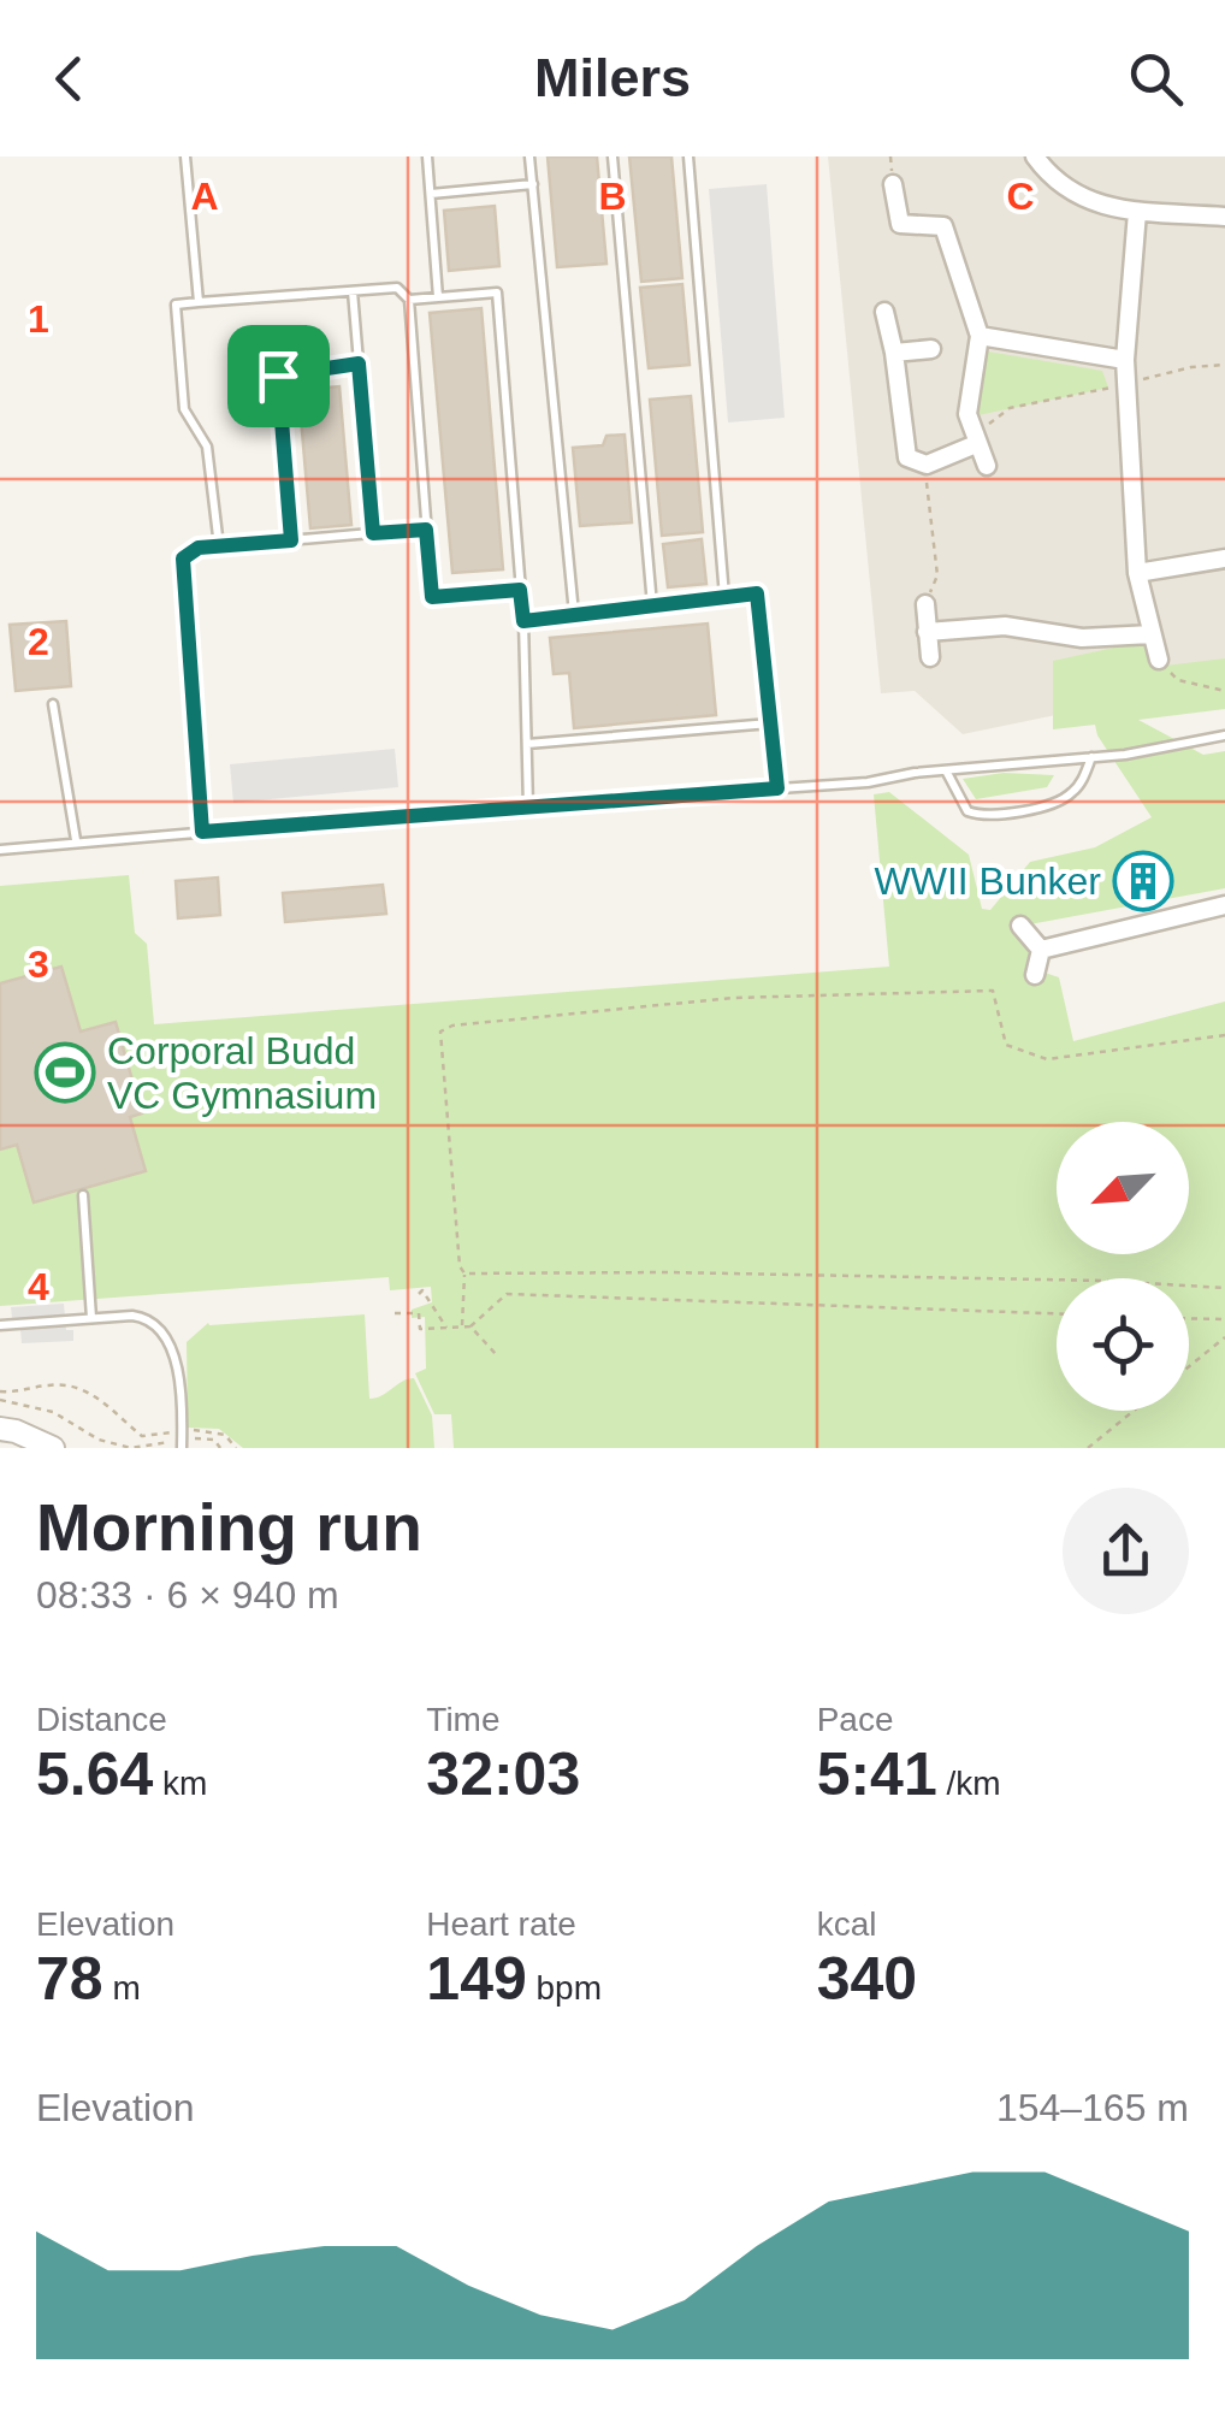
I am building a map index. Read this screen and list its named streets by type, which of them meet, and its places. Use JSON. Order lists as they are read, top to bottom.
{
  "places": {
    "building": ["WWII Bunker"],
    "sports": ["Corporal Budd VC Gymnasium"]
  },
  "north": "bottom left",
  "page": {
    "header": "Milers",
    "heading": ["Morning run", "08:33 · 6 × 940 m"],
    "stats": [
      ["Distance", "5.64 km"],
      ["Time", "32:03"],
      ["Pace", "5:41 /km"],
      ["Elevation", "78 m"],
      ["Heart rate", "149 bpm"],
      ["kcal", "340"]
    ],
    "chart": ["Elevation", "154–165 m"]
  },
  "grid": {
    "columns": ["A", "B", "C"],
    "rows": [
      "1",
      "2",
      "3",
      "4"
    ]
  }
}
